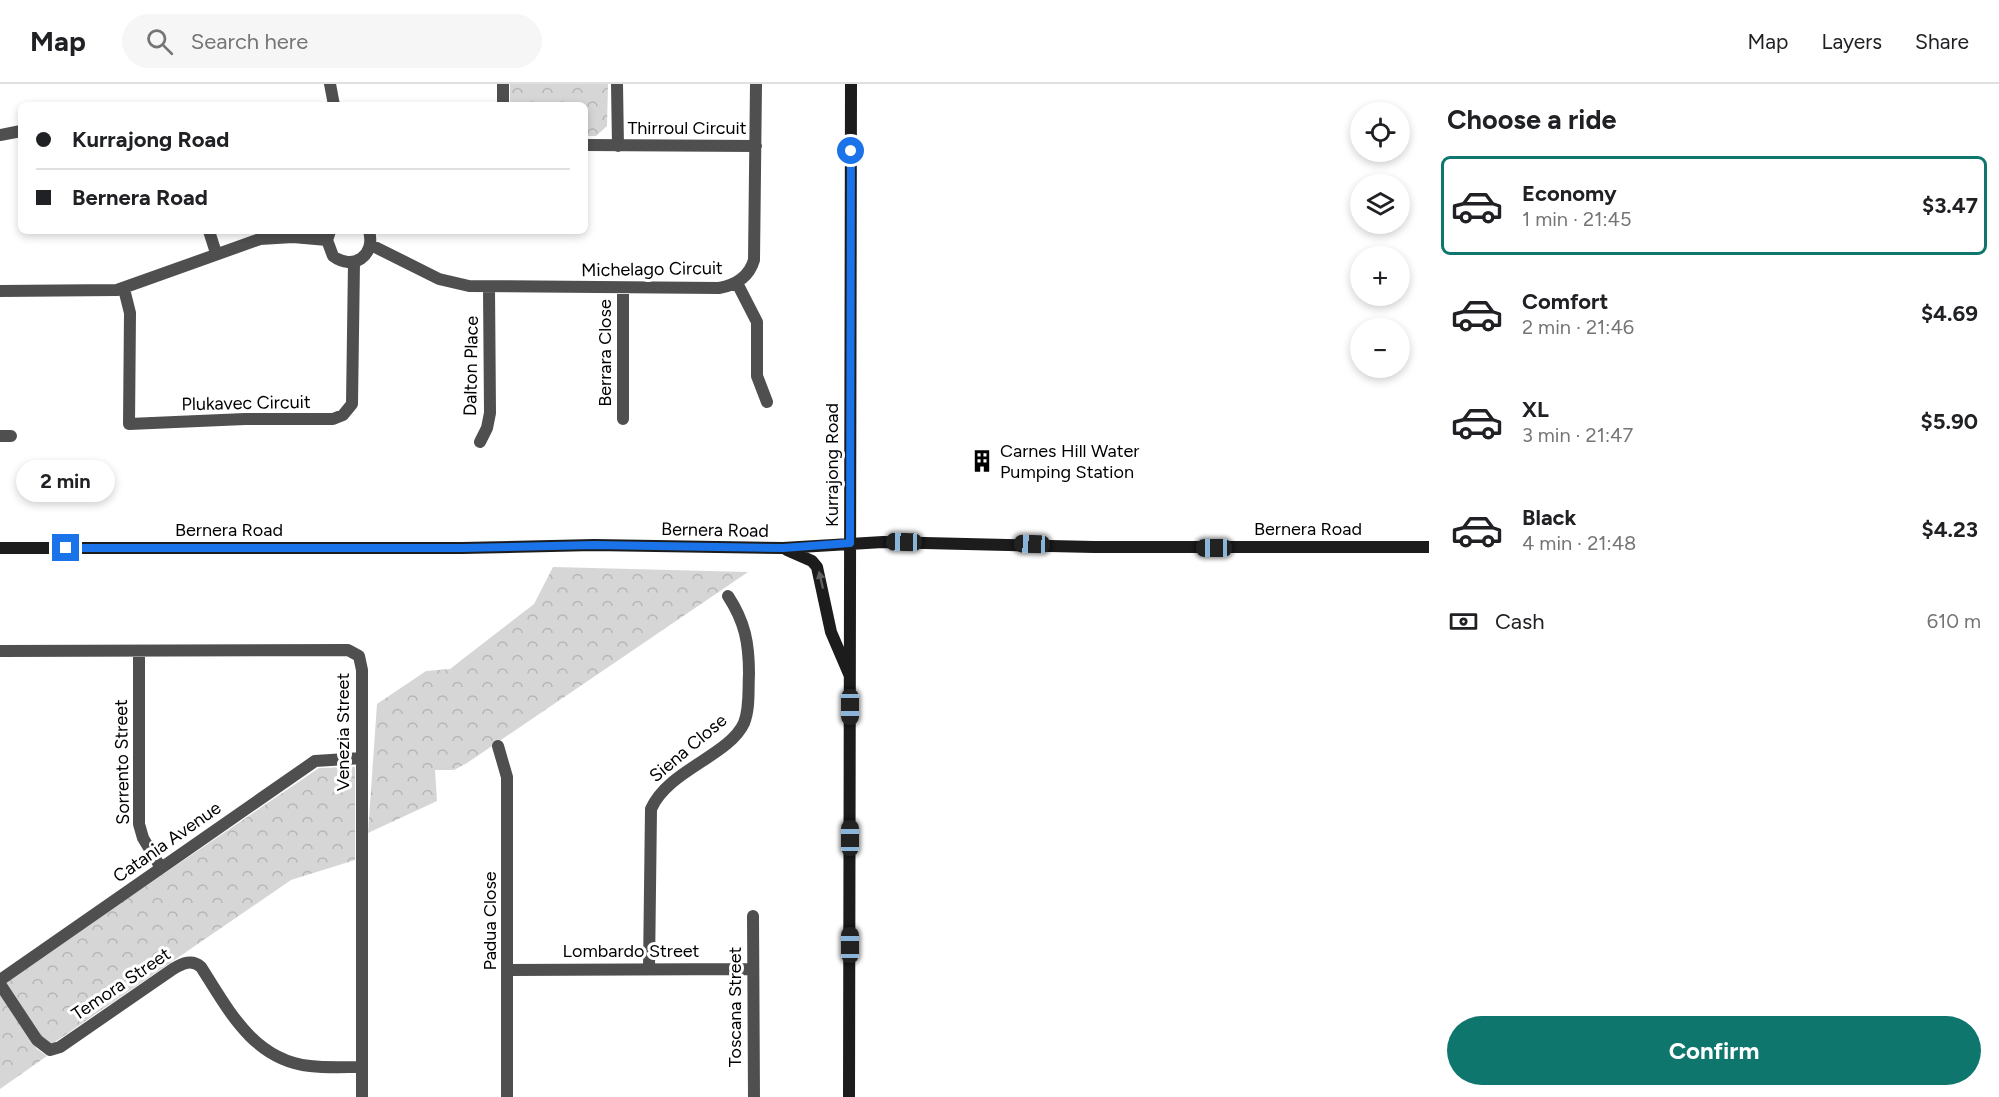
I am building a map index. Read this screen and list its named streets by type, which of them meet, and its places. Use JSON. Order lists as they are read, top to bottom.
{
  "streets": {
    "main road": ["Kurrajong Road", "Bernera Road"],
    "street": [
      "Thirroul Circuit",
      "Michelago Circuit",
      "Berrara Close",
      "Dalton Place",
      "Plukavec Circuit",
      "Venezia Street",
      "Siena Close",
      "Sorrento Street",
      "Catania Avenue",
      "Padua Close",
      "Lombardo Street",
      "Temora Street",
      "Toscana Street"
    ]
  },
  "crossings": [
    ["Thirroul Circuit", "Michelago Circuit"],
    ["Michelago Circuit", "Berrara Close"],
    ["Michelago Circuit", "Dalton Place"],
    ["Kurrajong Road", "Bernera Road"],
    ["Venezia Street", "Sorrento Street"],
    ["Venezia Street", "Catania Avenue"],
    ["Venezia Street", "Temora Street"],
    ["Siena Close", "Lombardo Street"],
    ["Sorrento Street", "Catania Avenue"],
    ["Catania Avenue", "Temora Street"],
    ["Padua Close", "Lombardo Street"],
    ["Lombardo Street", "Toscana Street"]
  ],
  "places": {
    "building": ["Carnes Hill Water Pumping Station"]
  },
  "page": {
    "header": "Map",
    "search": "Search here",
    "nav": ["Map", "Layers", "Share"],
    "heading": "Choose a ride",
    "map_buttons": ["+", "−"],
    "banner": ["Kurrajong Road", "Bernera Road"],
    "list": [
      {
        "name": "Economy",
        "note": "1 min · 21:45",
        "value": "$3.47"
      },
      {
        "name": "Comfort",
        "note": "2 min · 21:46",
        "value": "$4.69"
      },
      {
        "name": "XL",
        "note": "3 min · 21:47",
        "value": "$5.90"
      },
      {
        "name": "Black",
        "note": "4 min · 21:48",
        "value": "$4.23"
      }
    ],
    "bubble": "2 min",
    "pay": ["Cash", "610 m"],
    "buttons": "Confirm"
  }
}
